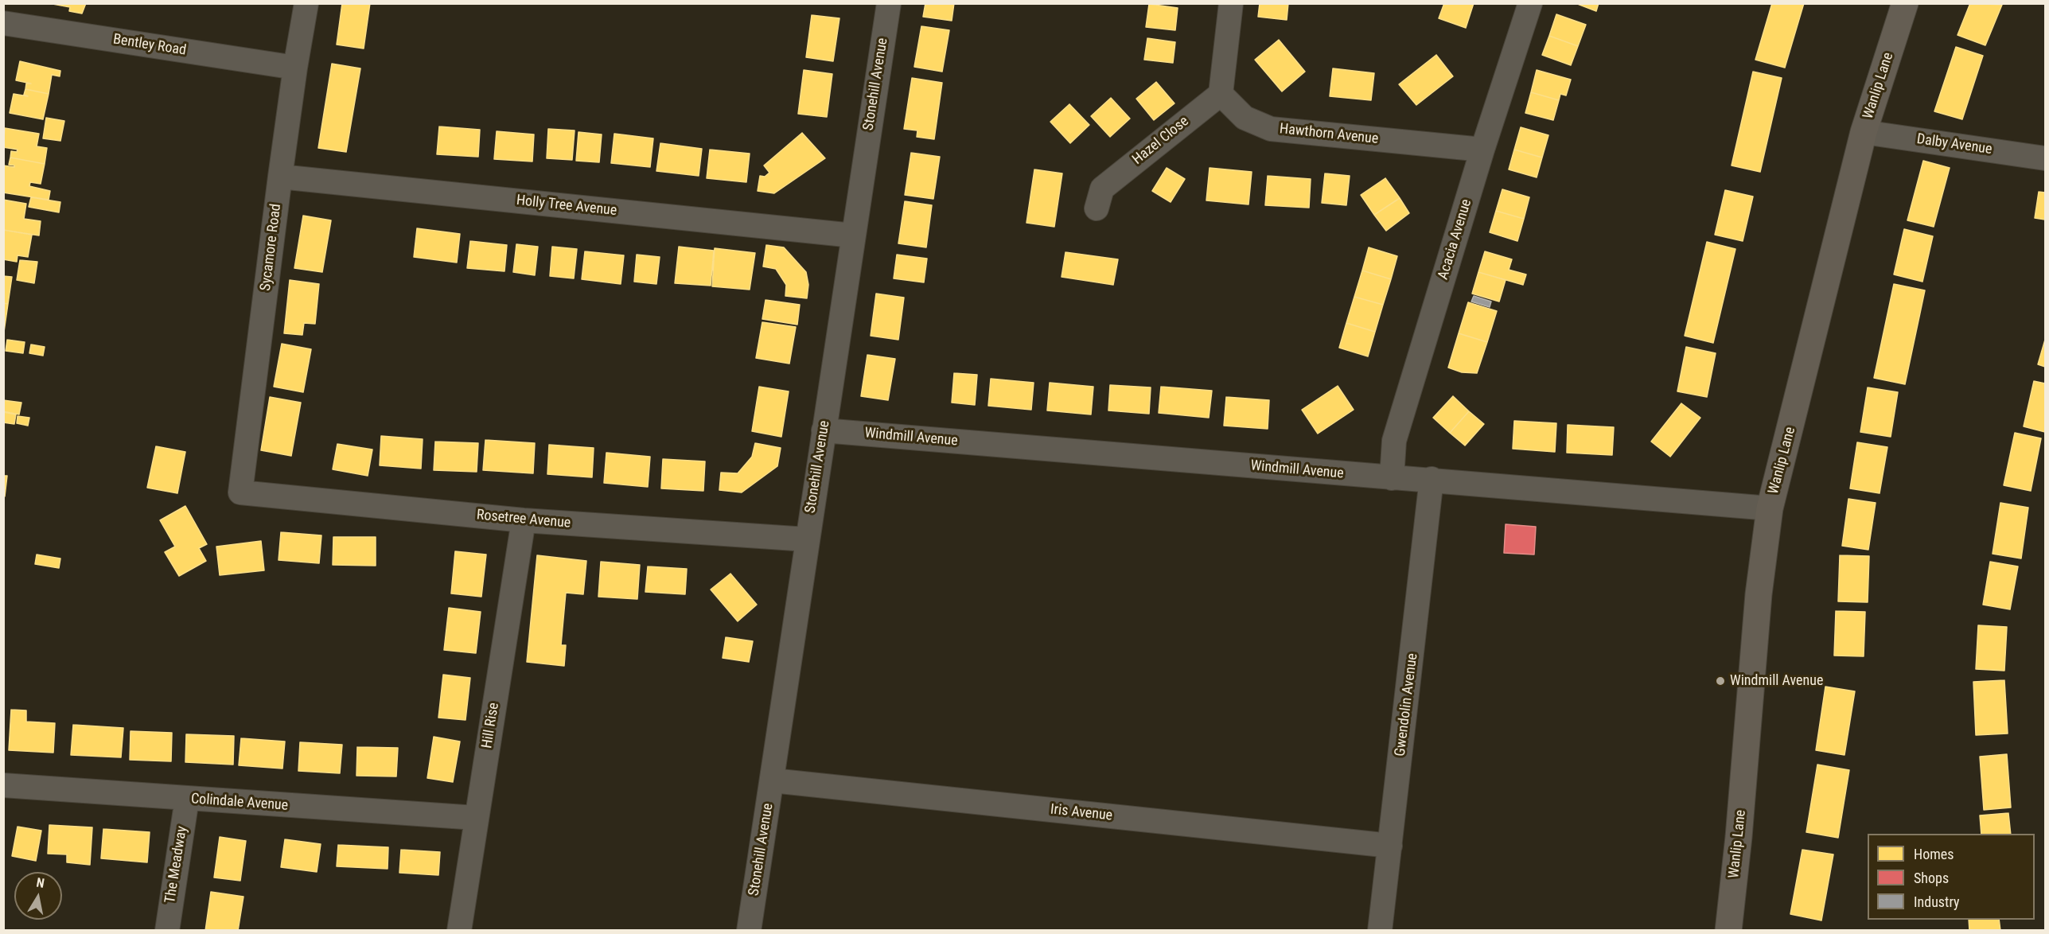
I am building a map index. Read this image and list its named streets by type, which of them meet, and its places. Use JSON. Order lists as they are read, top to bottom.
{
  "streets": {
    "street": [
      "Bentley Road",
      "Stonehill Avenue",
      "Wanlip Lane",
      "Hawthorn Avenue",
      "Hazel Close",
      "Dalby Avenue",
      "Holly Tree Avenue",
      "Acacia Avenue",
      "Sycamore Road",
      "Windmill Avenue",
      "Rosetree Avenue",
      "Gwendolin Avenue",
      "Hill Rise",
      "Colindale Avenue",
      "Iris Avenue",
      "The Meadway"
    ]
  },
  "crossings": [
    ["Bentley Road", "Sycamore Road"],
    ["Stonehill Avenue", "Holly Tree Avenue"],
    ["Stonehill Avenue", "Windmill Avenue"],
    ["Stonehill Avenue", "Rosetree Avenue"],
    ["Stonehill Avenue", "Iris Avenue"],
    ["Wanlip Lane", "Dalby Avenue"],
    ["Wanlip Lane", "Windmill Avenue"],
    ["Hawthorn Avenue", "Hazel Close"],
    ["Hawthorn Avenue", "Acacia Avenue"],
    ["Holly Tree Avenue", "Sycamore Road"],
    ["Acacia Avenue", "Windmill Avenue"],
    ["Sycamore Road", "Rosetree Avenue"],
    ["Windmill Avenue", "Gwendolin Avenue"],
    ["Rosetree Avenue", "Hill Rise"],
    ["Gwendolin Avenue", "Iris Avenue"],
    ["Hill Rise", "Colindale Avenue"],
    ["Colindale Avenue", "The Meadway"]
  ],
  "places": ["Windmill Avenue"],
  "legend": ["Homes", "Shops", "Industry"],
  "north": "top"
}
